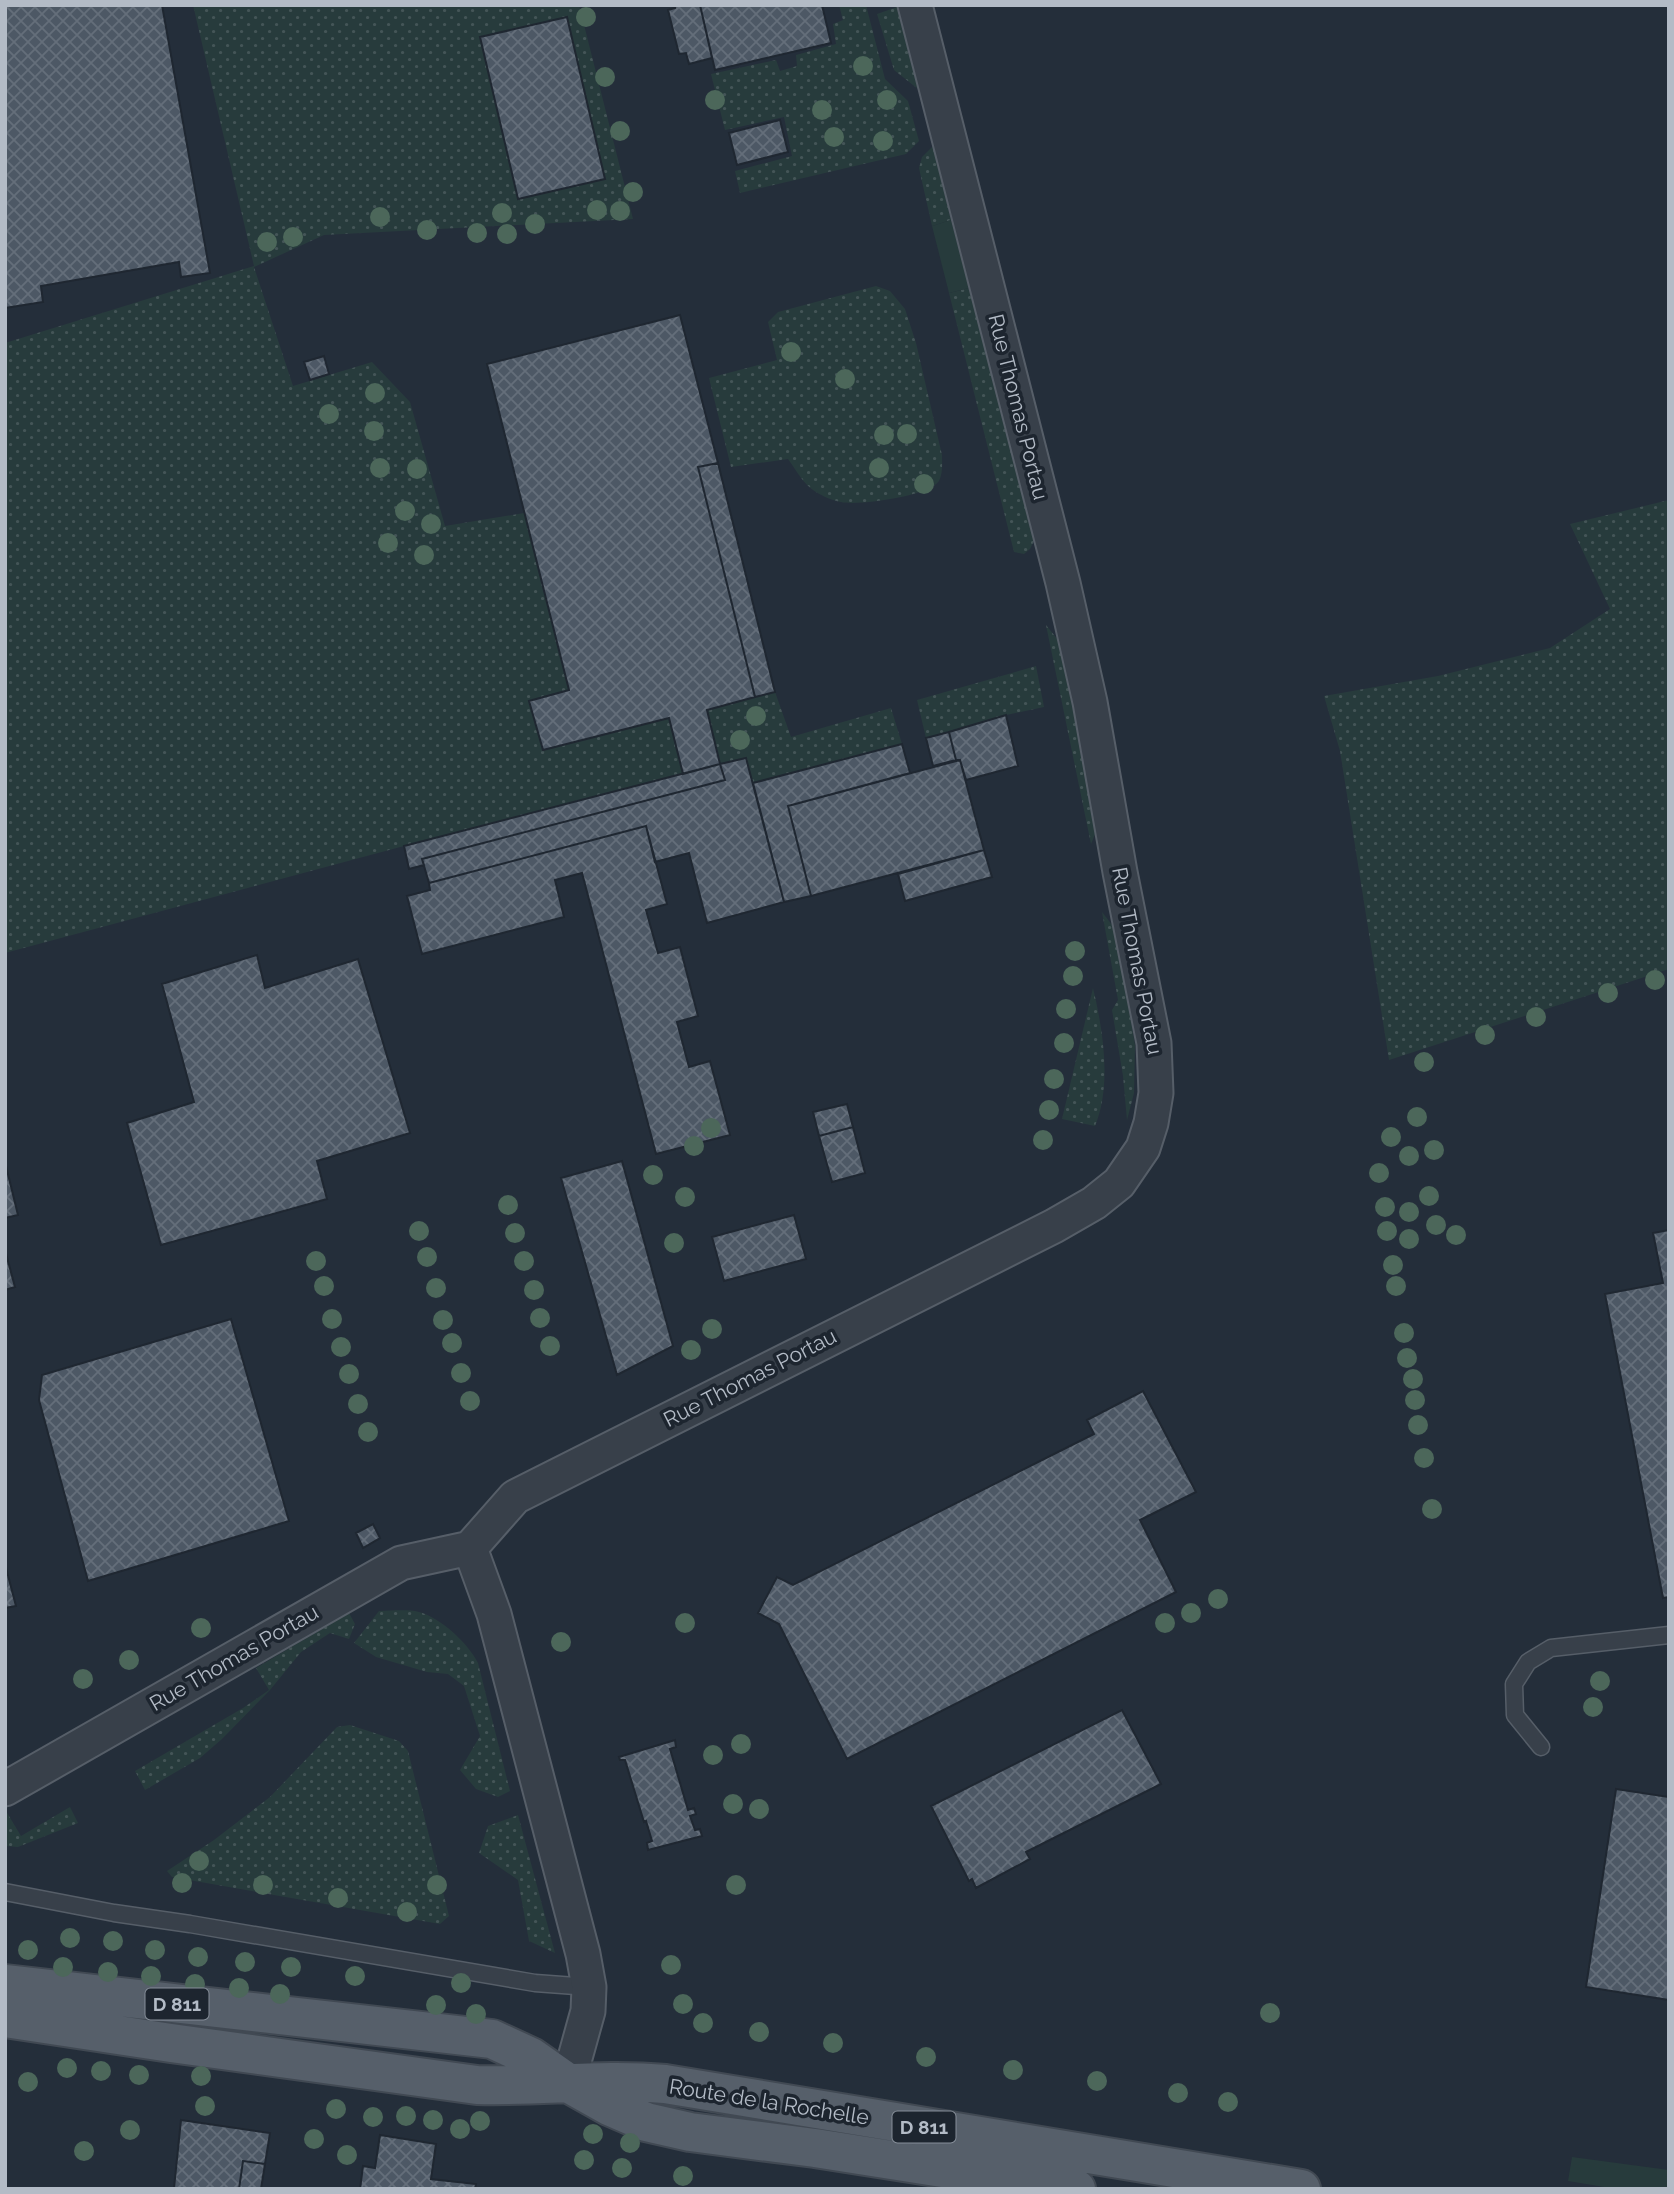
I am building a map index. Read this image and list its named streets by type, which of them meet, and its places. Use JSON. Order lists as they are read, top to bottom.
{
  "streets": {
    "main road": ["D 811", "Route de la Rochelle"],
    "street": ["Rue Thomas Portau"]
  }
}
